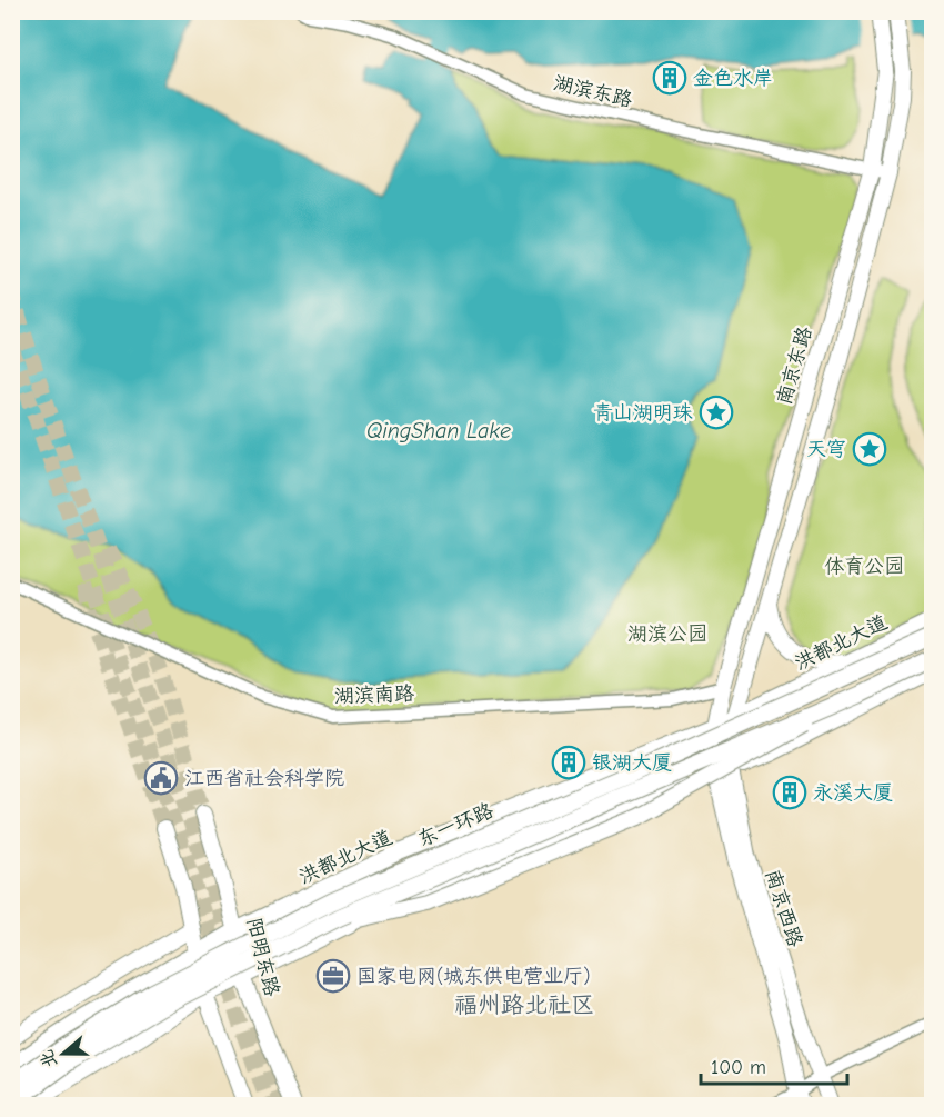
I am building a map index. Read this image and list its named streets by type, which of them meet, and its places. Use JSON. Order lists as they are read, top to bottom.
{
  "streets": {
    "highway": ["东一环路"],
    "main road": [
      "南京东路",
      "洪都北大道",
      "南京西路",
      "阳明东路"
    ],
    "street": ["湖滨东路", "湖滨南路"]
  },
  "crossings": [
    ["湖滨东路", "南京东路"],
    ["南京东路", "洪都北大道"],
    ["南京东路", "湖滨南路"],
    ["南京东路", "南京西路"],
    ["洪都北大道", "南京西路"],
    ["洪都北大道", "阳明东路"]
  ],
  "districts": ["福州路北社区"],
  "water": ["QingShan Lake"],
  "parks": ["体育公园", "湖滨公园"],
  "places": {
    "building": ["金色水岸", "银湖大厦", "永溪大厦"],
    "place": ["青山湖明珠", "天穹"],
    "public building": ["江西省社会科学院"],
    "office": ["国家电网(城东供电营业厅)"]
  },
  "scale_bar": "100 m",
  "north": "left"
}
